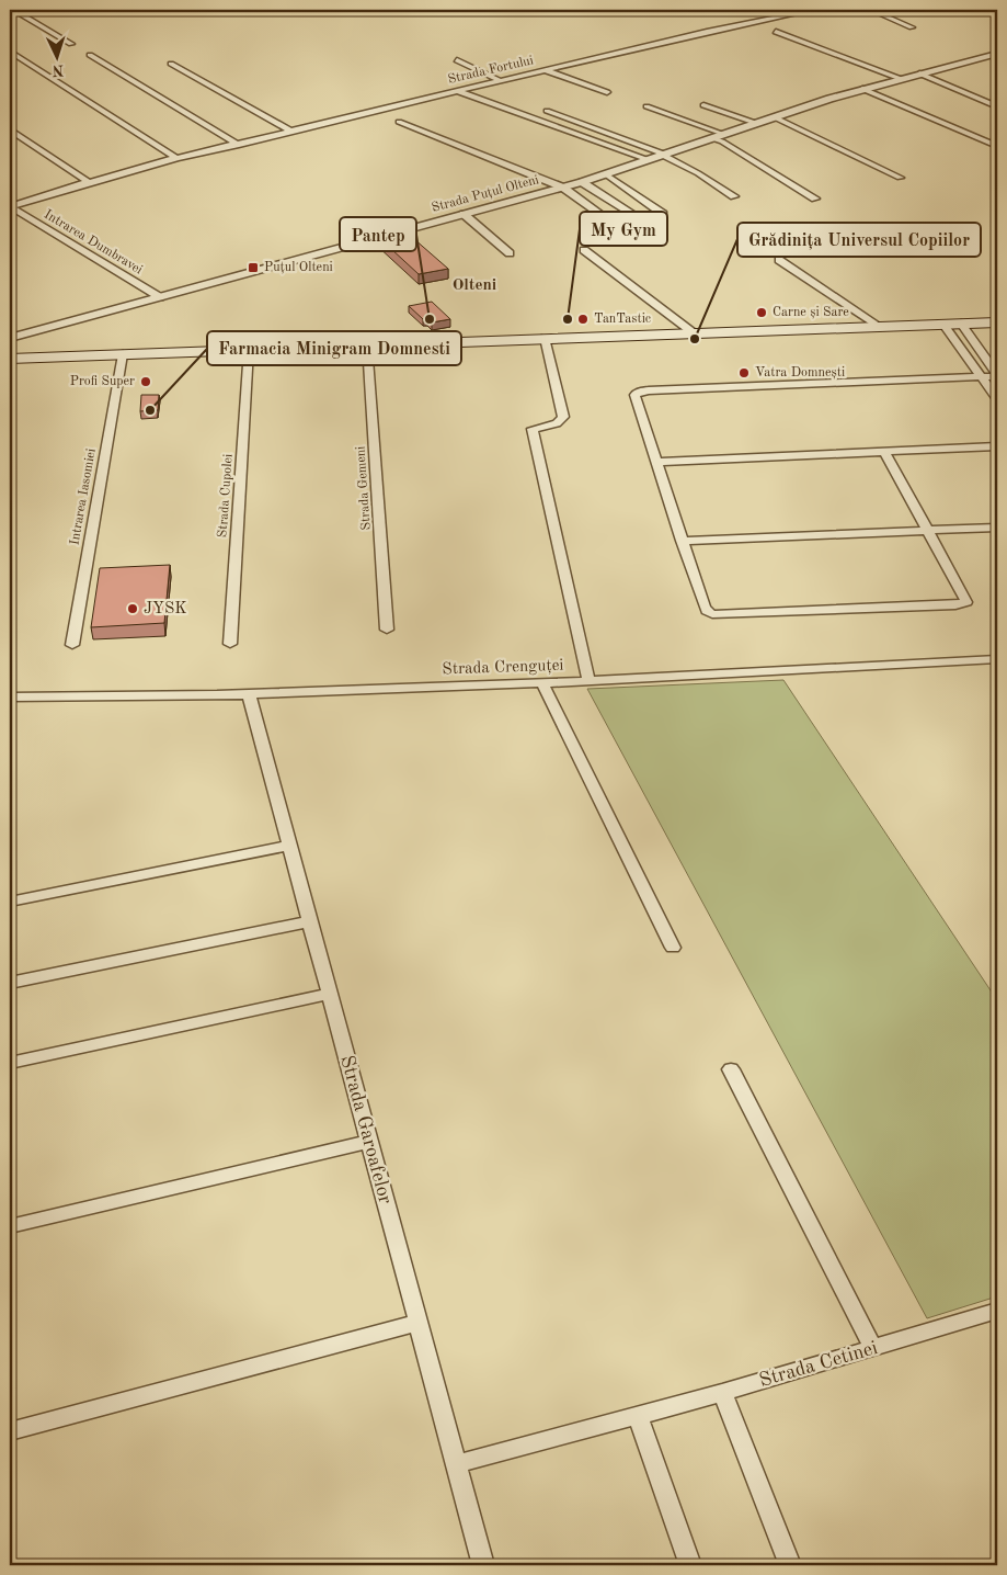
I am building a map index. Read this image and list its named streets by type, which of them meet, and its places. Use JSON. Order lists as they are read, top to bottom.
{
  "streets": {
    "street": [
      "Strada Fortului",
      "Strada Puțul Olteni",
      "Intrarea Dumbravei",
      "Strada Gemeni",
      "Strada Cupolei",
      "Intrarea Iasomiei",
      "Strada Crenguței",
      "Strada Garoafelor",
      "Strada Cetinei"
    ]
  },
  "crossings": [
    ["Strada Fortului", "Intrarea Dumbravei"],
    ["Strada Puțul Olteni", "Intrarea Dumbravei"],
    ["Strada Crenguței", "Strada Garoafelor"],
    ["Strada Garoafelor", "Strada Cetinei"]
  ],
  "districts": ["Olteni"],
  "places": {
    "transit": ["Puțul Olteni"],
    "other": [
      "Carne și Sare",
      "Pantep",
      "My Gym",
      "TanTastic",
      "Grădinița Universul Copiilor",
      "Vatra Domnești",
      "Profi Super",
      "Farmacia Minigram Domnesti",
      "JYSK"
    ]
  },
  "north": "bottom"
}
